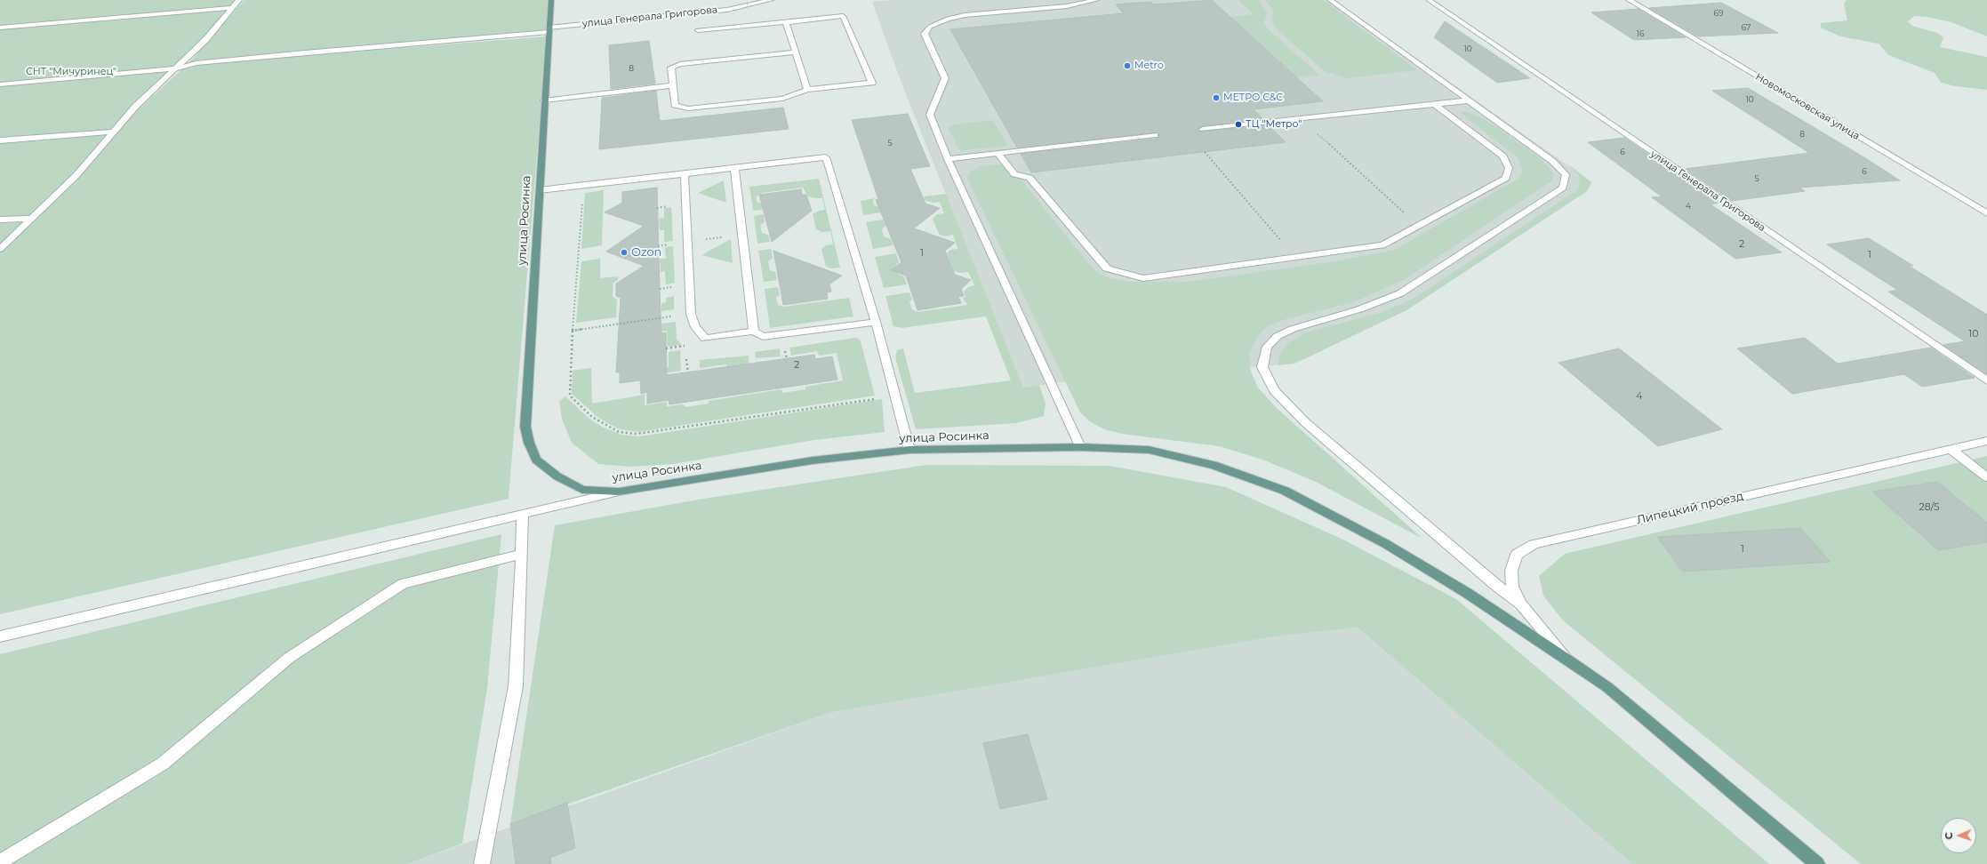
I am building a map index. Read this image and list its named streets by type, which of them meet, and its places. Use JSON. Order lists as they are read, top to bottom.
{
  "streets": {
    "main road": ["улица Росинка"],
    "street": ["улица Генерала Григорова", "Новомосковская улица", "Липецкий проезд"]
  },
  "crossings": [
    ["улица Генерала Григорова", "улица Росинка"],
    ["улица Росинка", "Липецкий проезд"]
  ],
  "parks": ["СНТ \"Мичуринец\""],
  "places": [
    "Metro",
    "МЕТРО С&С",
    "ТЦ \"Метро\"",
    "Ozon"
  ],
  "house_numbers": [
    "69",
    "67",
    "16",
    "10",
    "8",
    "10",
    "8",
    "5",
    "6",
    "6",
    "5",
    "4",
    "2",
    "1",
    "1",
    "10",
    "2",
    "4",
    "28/5",
    "1"
  ],
  "north": "left"
}
